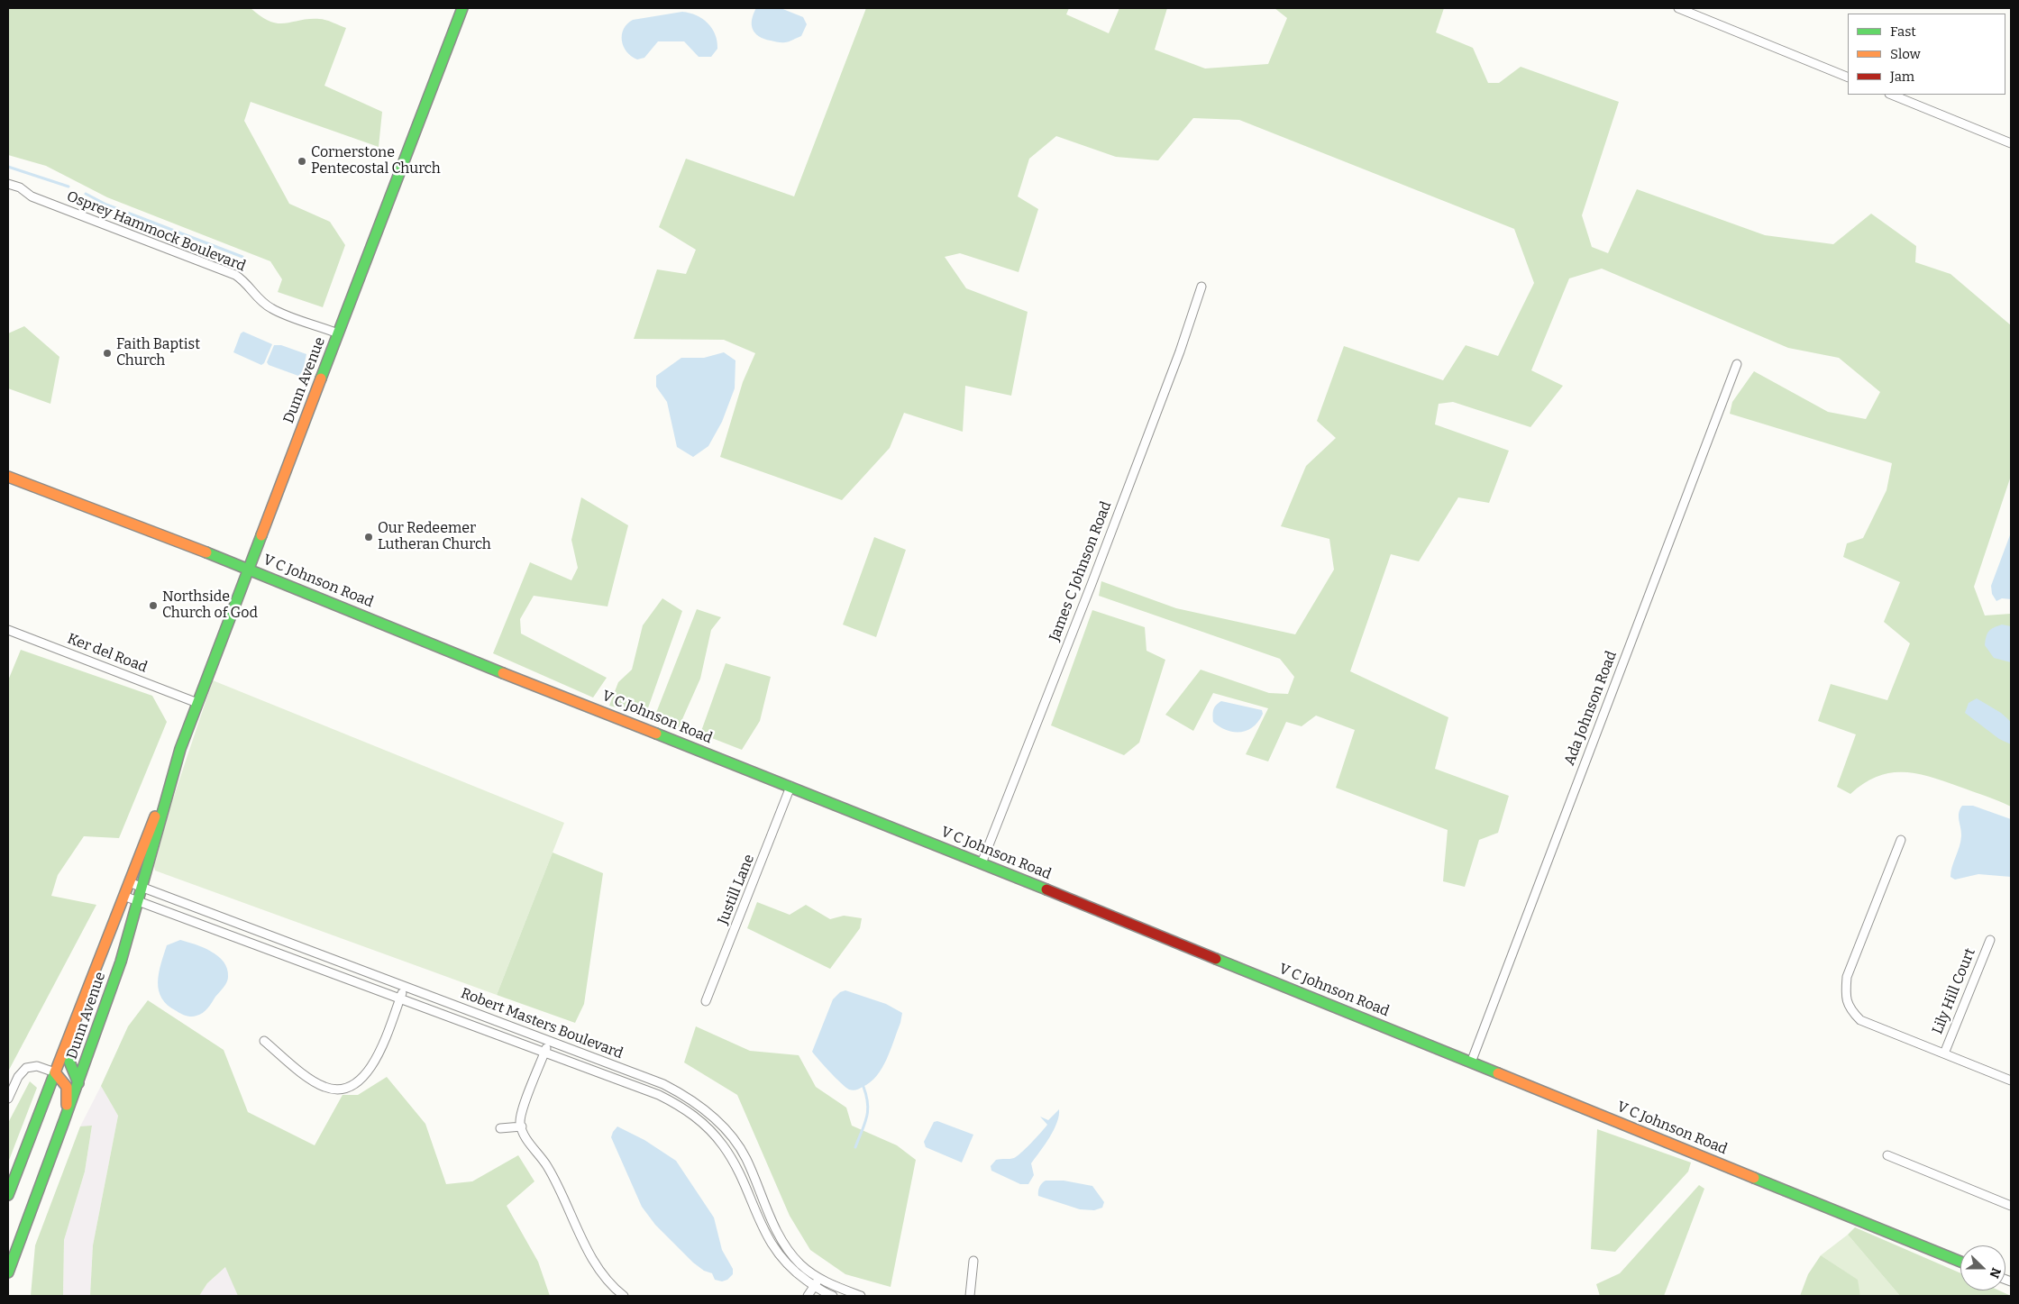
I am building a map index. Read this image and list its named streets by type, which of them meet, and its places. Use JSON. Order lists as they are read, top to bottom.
{
  "streets": {
    "street": [
      "Osprey Hammock Boulevard",
      "Dunn Avenue",
      "James C Johnson Road",
      "V C Johnson Road",
      "Ker del Road",
      "Ada Johnson Road",
      "Justill Lane",
      "Lily Hill Court",
      "Robert Masters Boulevard"
    ]
  },
  "crossings": [
    ["Osprey Hammock Boulevard", "Dunn Avenue"],
    ["Dunn Avenue", "V C Johnson Road"],
    ["Dunn Avenue", "Ker del Road"],
    ["Dunn Avenue", "Robert Masters Boulevard"],
    ["James C Johnson Road", "V C Johnson Road"],
    ["V C Johnson Road", "Ada Johnson Road"],
    ["V C Johnson Road", "Justill Lane"]
  ],
  "places": [
    "Cornerstone Pentecostal Church",
    "Faith Baptist Church",
    "Our Redeemer Lutheran Church",
    "Northside Church of God"
  ],
  "legend": ["Fast", "Slow", "Jam"],
  "north": "right"
}
